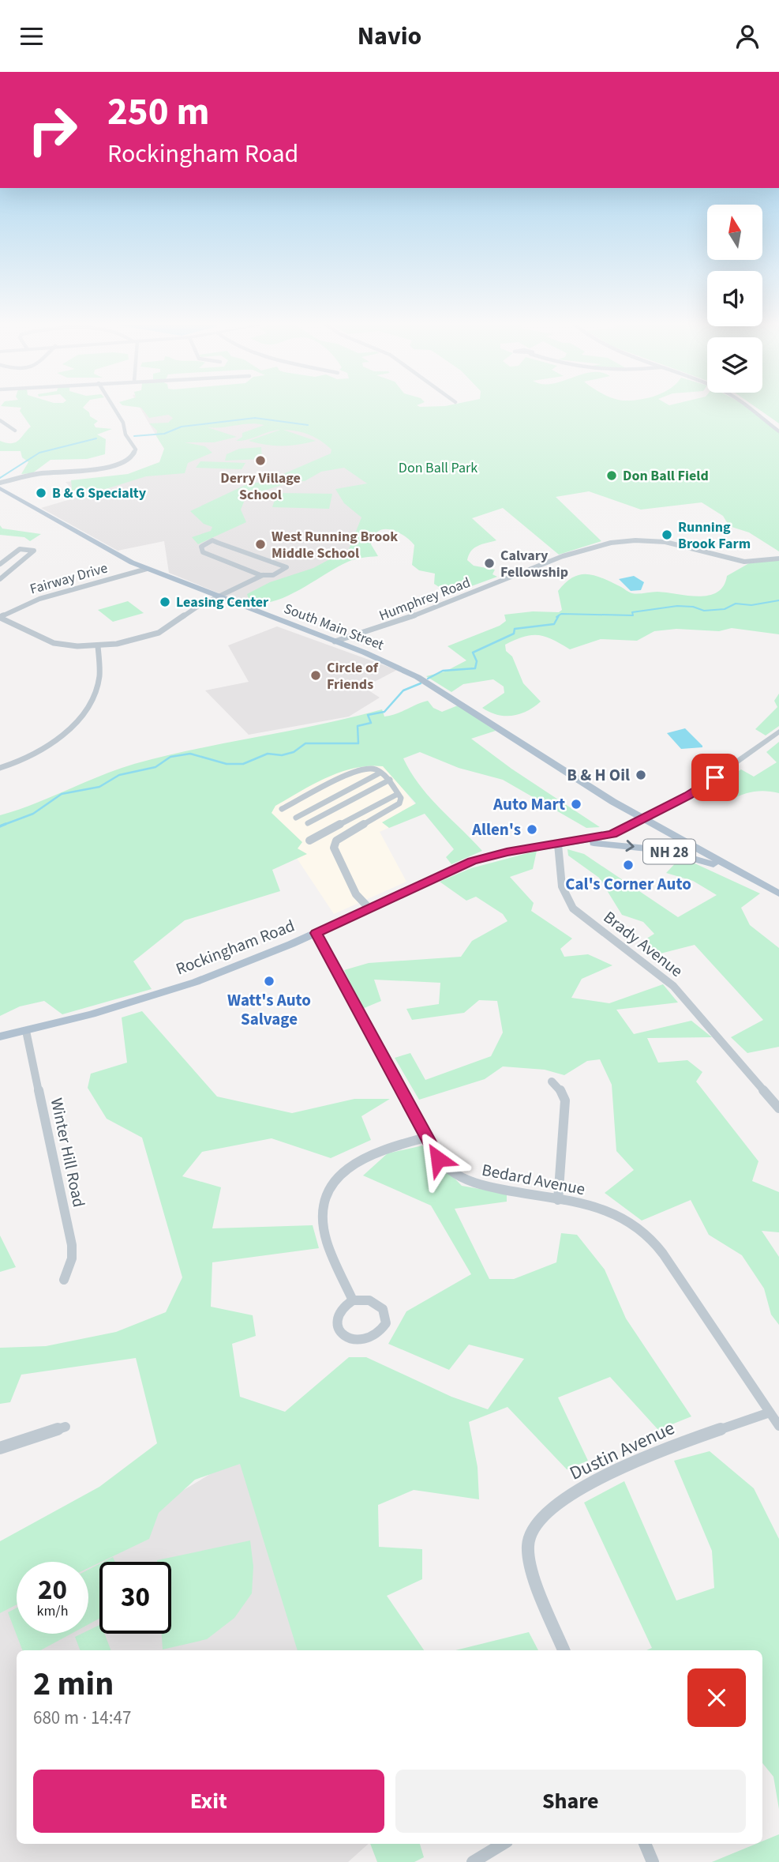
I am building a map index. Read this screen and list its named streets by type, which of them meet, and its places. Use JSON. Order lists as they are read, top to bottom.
{
  "streets": {
    "main road": ["South Main Street", "NH 28", "Rockingham Road"],
    "street": [
      "Fairway Drive",
      "Humphrey Road",
      "Brady Avenue",
      "Winter Hill Road",
      "Bedard Avenue",
      "Dustin Avenue"
    ]
  },
  "crossings": [
    ["Fairway Drive", "South Main Street"],
    ["Humphrey Road", "South Main Street"],
    ["South Main Street", "NH 28"],
    ["South Main Street", "Rockingham Road"],
    ["NH 28", "Rockingham Road"],
    ["Brady Avenue", "Rockingham Road"],
    ["Rockingham Road", "Winter Hill Road"],
    ["Rockingham Road", "Bedard Avenue"],
    ["Bedard Avenue", "Dustin Avenue"]
  ],
  "parks": ["Don Ball Park"],
  "places": [
    "Derry Village School",
    "Don Ball Field",
    "B & G Specialty",
    "Running Brook Farm",
    "West Running Brook Middle School",
    "Calvary Fellowship",
    "Leasing Center",
    "Circle of Friends",
    "B & H Oil",
    "Auto Mart",
    "Allen's",
    "Cal's Corner Auto",
    "Watt's Auto Salvage"
  ],
  "north": "top",
  "page": {
    "header": "Navio",
    "turn": ["250 m", "Rockingham Road"],
    "speed": "20 km/h",
    "limit": "30",
    "heading": ["2 min", "680 m · 14:47"],
    "buttons": ["Exit", "Share"]
  }
}
